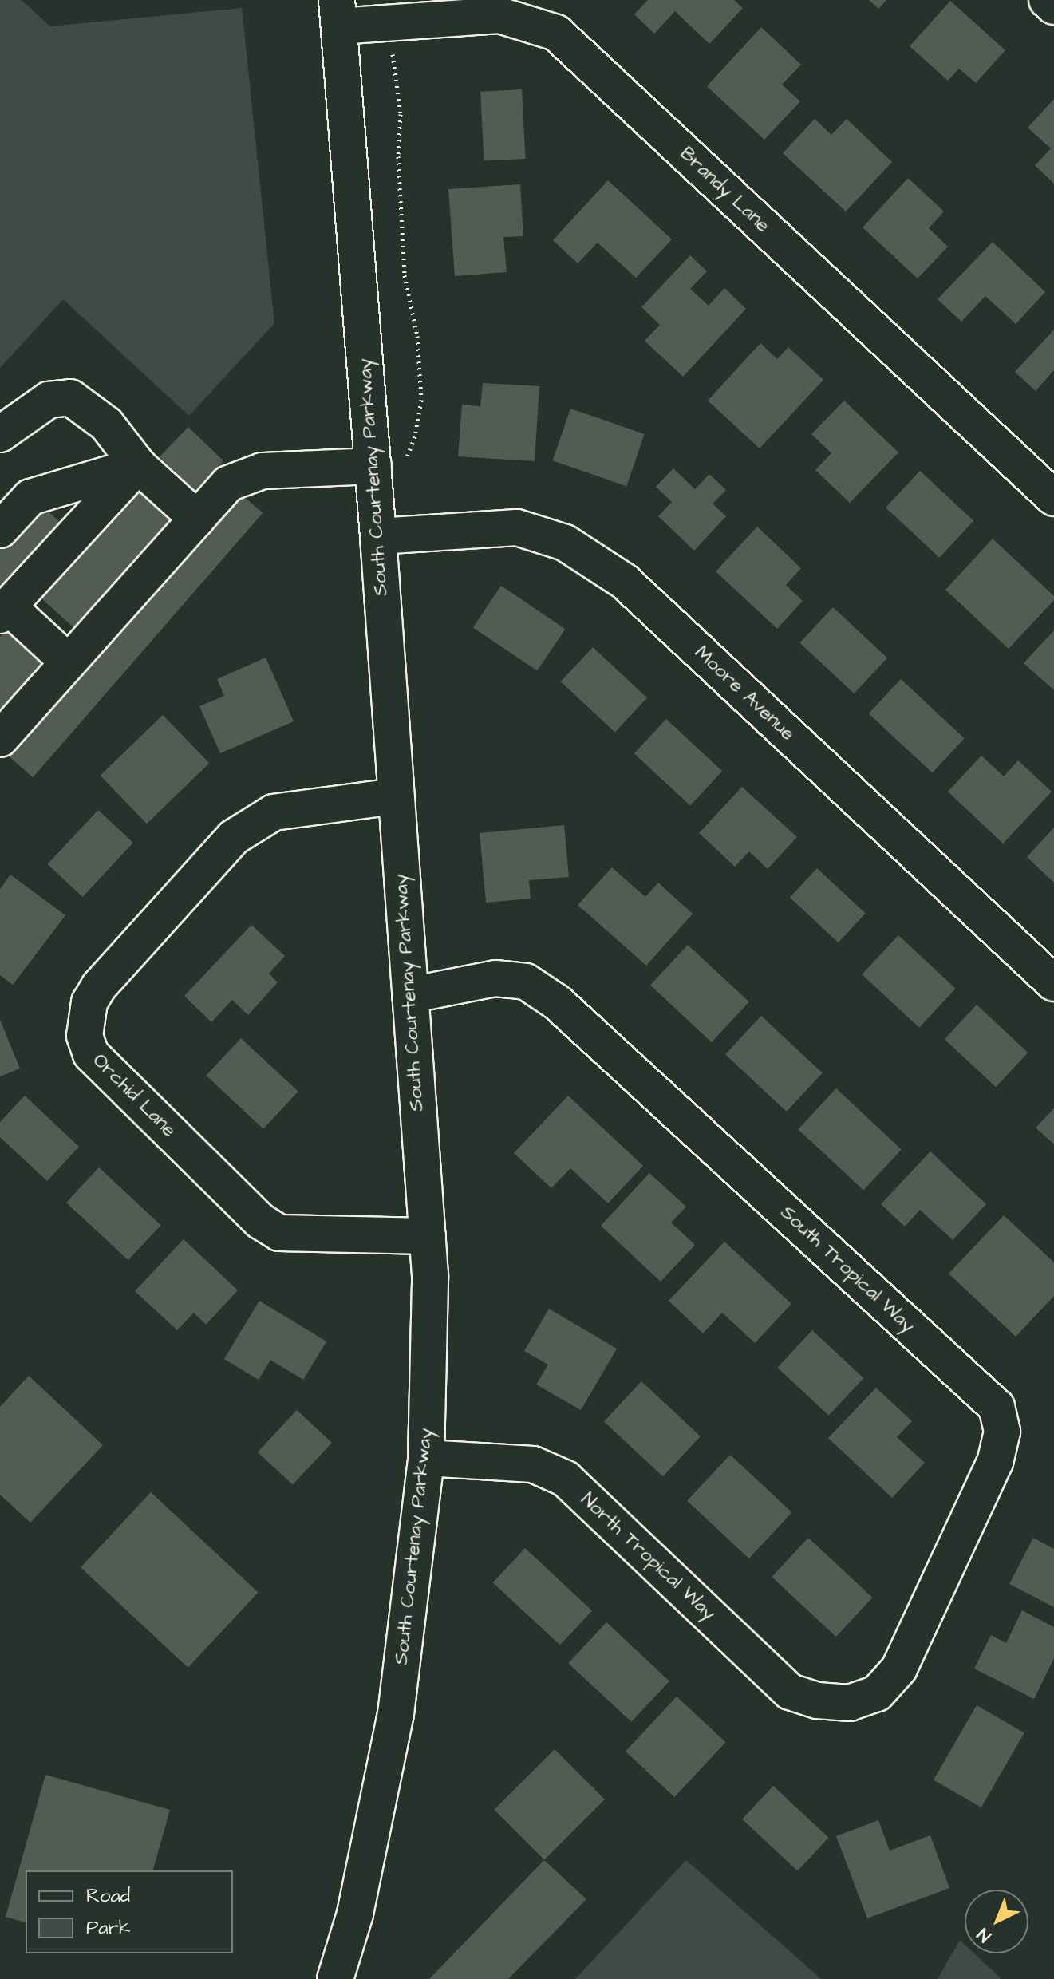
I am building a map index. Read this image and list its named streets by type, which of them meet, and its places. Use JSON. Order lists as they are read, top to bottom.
{
  "streets": {
    "street": [
      "Brandy Lane",
      "South Courtenay Parkway",
      "Moore Avenue",
      "Orchid Lane",
      "South Tropical Way",
      "North Tropical Way"
    ]
  },
  "crossings": [
    ["Brandy Lane", "South Courtenay Parkway"],
    ["South Courtenay Parkway", "Moore Avenue"],
    ["South Courtenay Parkway", "Orchid Lane"],
    ["South Courtenay Parkway", "South Tropical Way"],
    ["South Courtenay Parkway", "North Tropical Way"],
    ["South Tropical Way", "North Tropical Way"]
  ],
  "legend": ["Road", "Park"],
  "north": "bottom left"
}
